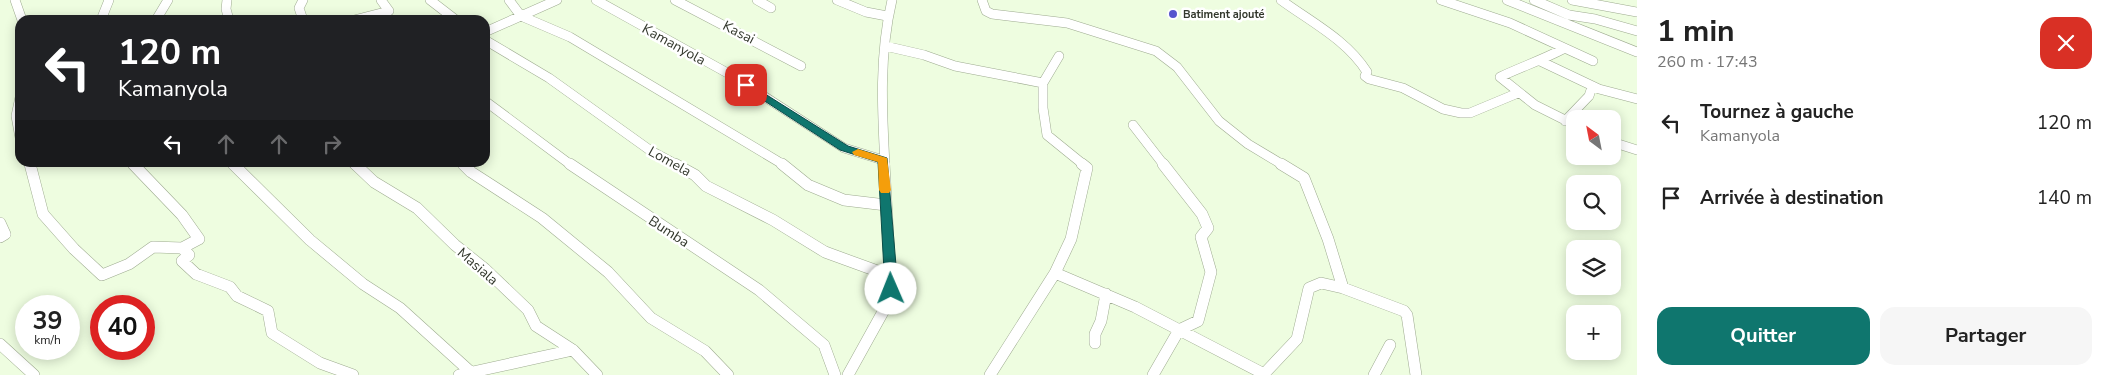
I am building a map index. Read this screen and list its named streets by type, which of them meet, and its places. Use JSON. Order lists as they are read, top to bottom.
{
  "streets": {
    "street": [
      "Kasai",
      "Kamanyola",
      "Lomela",
      "Bumba",
      "Masiala"
    ]
  },
  "places": ["Batiment ajouté"],
  "north": "top left",
  "page": {
    "heading": ["1 min", "260 m · 17:43"],
    "turn": ["120 m", "Kamanyola"],
    "list": [
      {
        "name": "Tournez à gauche",
        "note": "Kamanyola",
        "value": "120 m"
      },
      {
        "name": "Arrivée à destination",
        "value": "140 m"
      }
    ],
    "map_buttons": "+",
    "speed": "39 km/h",
    "limit": "40",
    "buttons": ["Quitter", "Partager"]
  }
}
